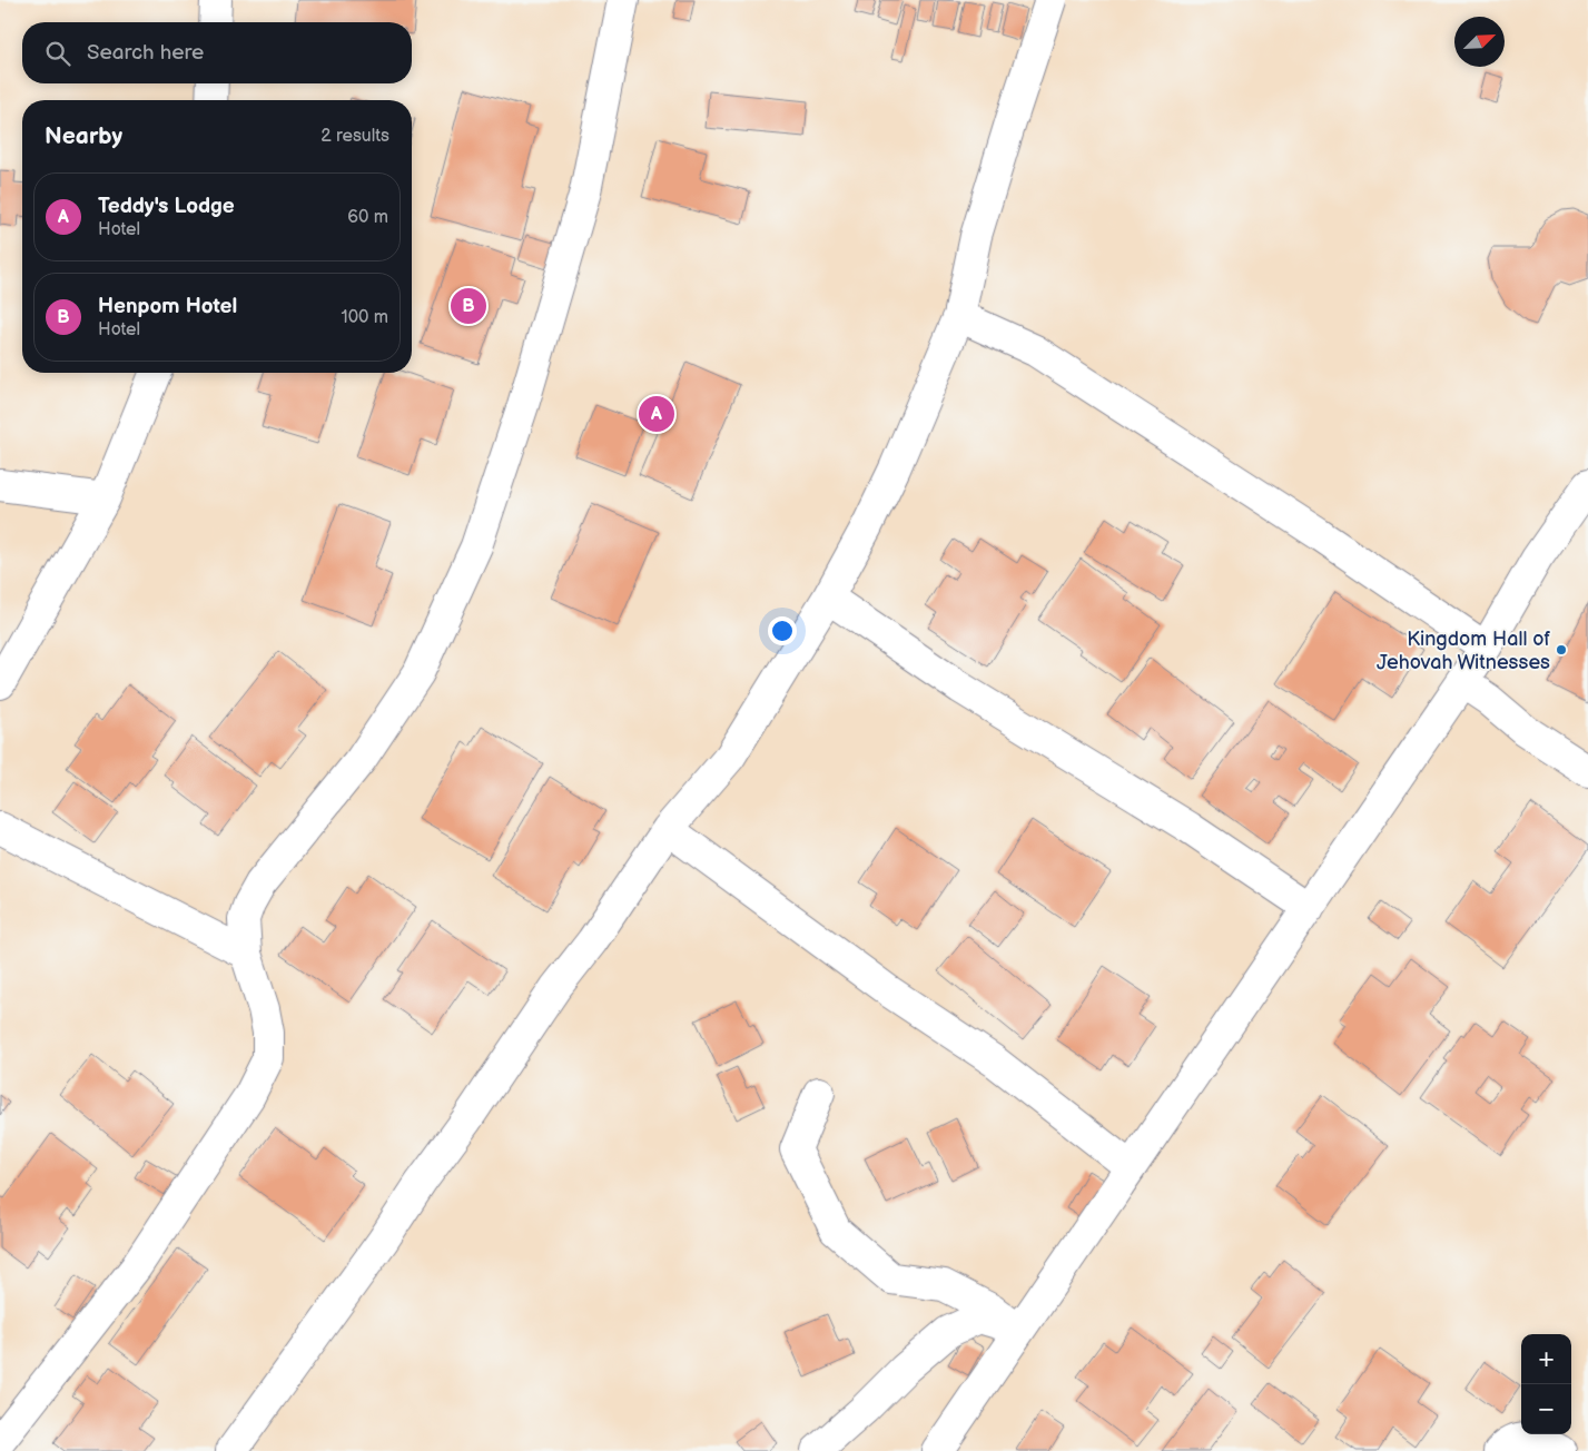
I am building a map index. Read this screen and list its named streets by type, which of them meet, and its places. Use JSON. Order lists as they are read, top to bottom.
{
  "places": ["Kingdom Hall of Jehovah Witnesses"],
  "north": "top right",
  "page": {
    "search": "Search here",
    "heading": ["Nearby", "2 results"],
    "list": [
      {
        "mark": "A",
        "name": "Teddy's Lodge",
        "note": "Hotel",
        "value": "60 m"
      },
      {
        "mark": "B",
        "name": "Henpom Hotel",
        "note": "Hotel",
        "value": "100 m"
      }
    ],
    "pins": ["B", "A"],
    "map_buttons": ["+", "−"]
  }
}
